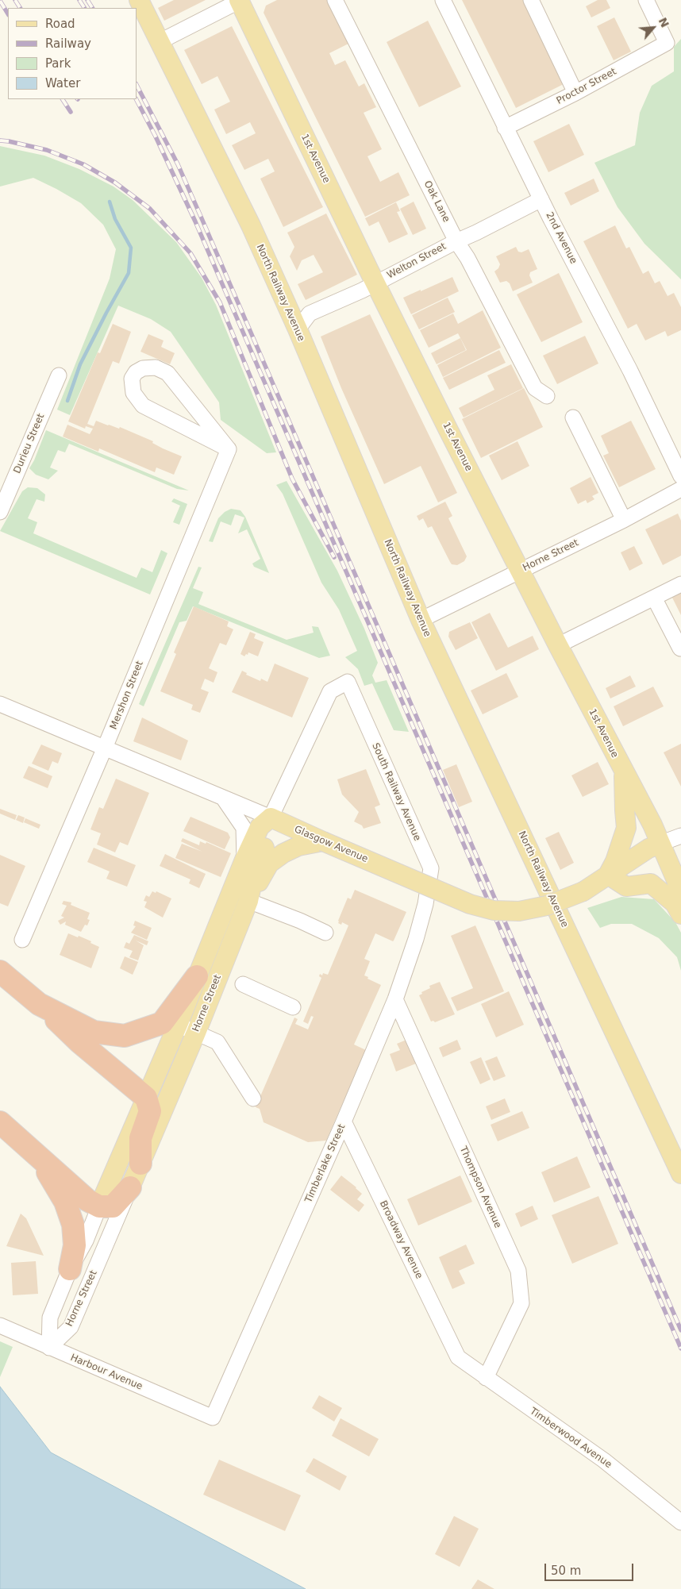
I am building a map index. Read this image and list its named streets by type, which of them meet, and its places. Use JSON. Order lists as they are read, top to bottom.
{
  "streets": {
    "main road": [
      "1st Avenue",
      "North Railway Avenue",
      "Horne Street",
      "Glasgow Avenue"
    ],
    "street": [
      "Proctor Street",
      "Oak Lane",
      "2nd Avenue",
      "Welton Street",
      "Durieu Street",
      "Mershon Street",
      "South Railway Avenue",
      "Timberlake Street",
      "Thompson Avenue",
      "Broadway Avenue",
      "Harbour Avenue",
      "Timberwood Avenue"
    ]
  },
  "crossings": [
    ["Proctor Street", "2nd Avenue"],
    ["1st Avenue", "Welton Street"],
    ["1st Avenue", "Horne Street"],
    ["1st Avenue", "Glasgow Avenue"],
    ["Oak Lane", "Welton Street"],
    ["2nd Avenue", "Welton Street"],
    ["Welton Street", "North Railway Avenue"],
    ["North Railway Avenue", "Horne Street"],
    ["Horne Street", "South Railway Avenue"],
    ["Horne Street", "Glasgow Avenue"],
    ["Horne Street", "Harbour Avenue"],
    ["Mershon Street", "Glasgow Avenue"],
    ["South Railway Avenue", "Timberlake Street"],
    ["Timberlake Street", "Thompson Avenue"],
    ["Timberlake Street", "Broadway Avenue"],
    ["Timberlake Street", "Harbour Avenue"],
    ["Thompson Avenue", "Timberwood Avenue"],
    ["Broadway Avenue", "Timberwood Avenue"]
  ],
  "legend": [
    "Road",
    "Railway",
    "Park",
    "Water"
  ],
  "scale_bar": "50 m",
  "north": "top right"
}
